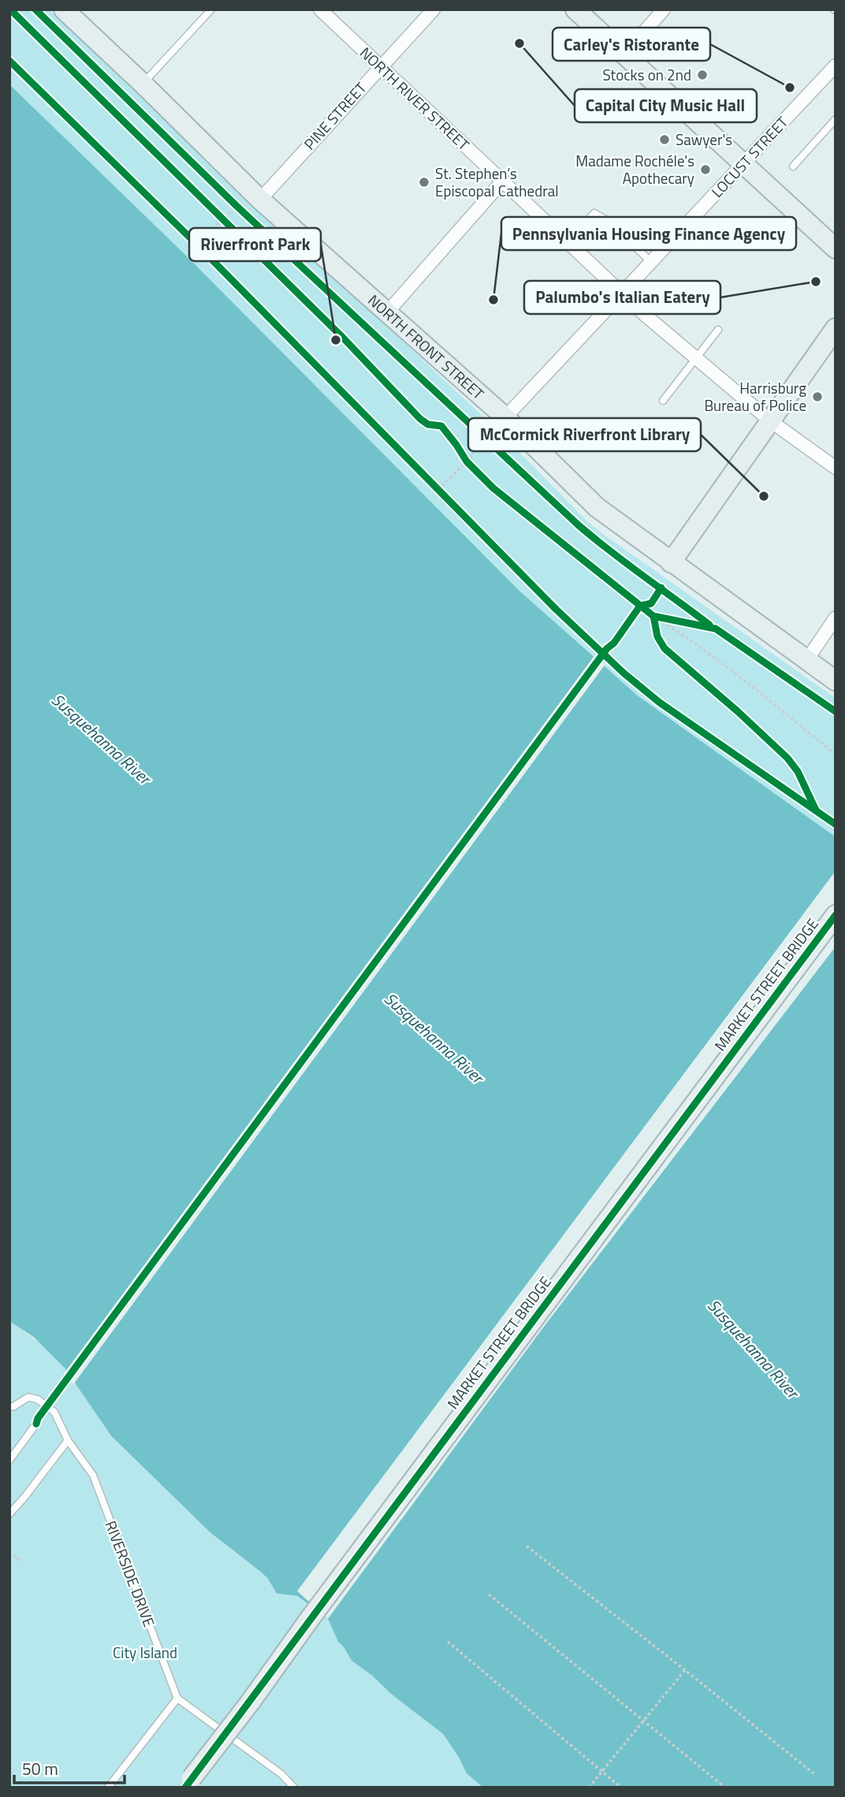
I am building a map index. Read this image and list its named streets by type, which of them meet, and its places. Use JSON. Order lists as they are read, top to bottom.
{
  "streets": {
    "main road": ["NORTH FRONT STREET", "MARKET STREET BRIDGE"],
    "street": ["NORTH RIVER STREET", "PINE STREET", "LOCUST STREET"],
    "lane": ["RIVERSIDE DRIVE"]
  },
  "crossings": [
    ["NORTH RIVER STREET", "PINE STREET"],
    ["NORTH RIVER STREET", "LOCUST STREET"],
    ["PINE STREET", "NORTH FRONT STREET"],
    ["LOCUST STREET", "NORTH FRONT STREET"]
  ],
  "water": ["Susquehanna River"],
  "parks": ["City Island"],
  "places": [
    "Capital City Music Hall",
    "Stocks on 2nd",
    "Carley's Ristorante",
    "Sawyer's",
    "Madame Rochéle's Apothecary",
    "St. Stephen’s Episcopal Cathedral",
    "Palumbo's Italian Eatery",
    "Pennsylvania Housing Finance Agency",
    "Riverfront Park",
    "Harrisburg Bureau of Police",
    "McCormick Riverfront Library"
  ],
  "scale_bar": "50 m"
}
